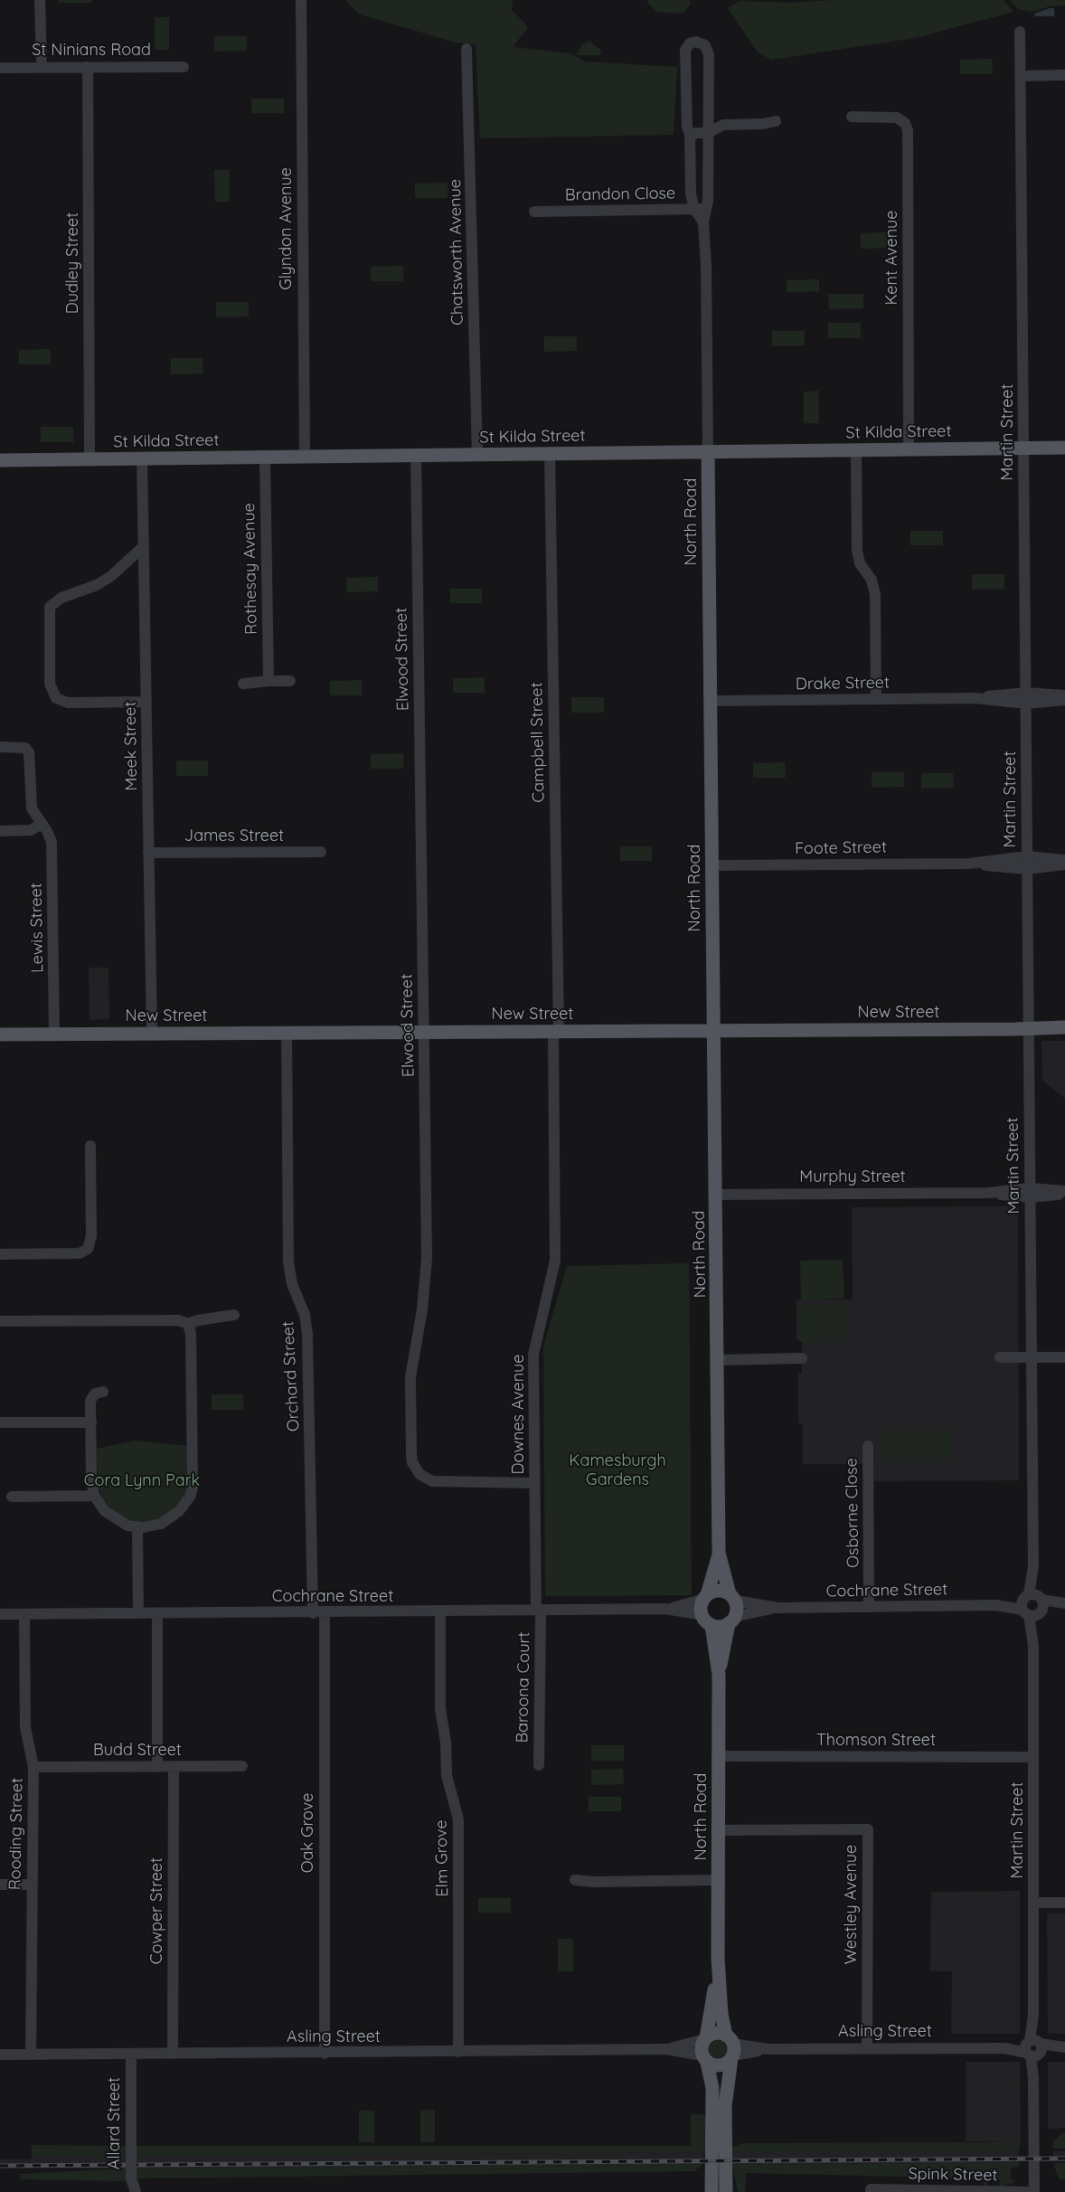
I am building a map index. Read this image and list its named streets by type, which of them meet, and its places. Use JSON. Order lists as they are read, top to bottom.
{
  "streets": {
    "main road": ["St Kilda Street", "North Road", "New Street"],
    "street": [
      "St Ninians Road",
      "Brandon Close",
      "Glyndon Avenue",
      "Chatsworth Avenue",
      "Kent Avenue",
      "Dudley Street",
      "Martin Street",
      "Rothesay Avenue",
      "Elwood Street",
      "Drake Street",
      "Campbell Street",
      "Meek Street",
      "James Street",
      "Foote Street",
      "Lewis Street",
      "Murphy Street",
      "Orchard Street",
      "Downes Avenue",
      "Osborne Close",
      "Cochrane Street",
      "Baroona Court",
      "Thomson Street",
      "Budd Street",
      "Oak Grove",
      "Rooding Street",
      "Elm Grove",
      "Westley Avenue",
      "Cowper Street",
      "Asling Street",
      "Allard Street",
      "Spink Street"
    ]
  },
  "crossings": [
    ["St Ninians Road", "Dudley Street"],
    ["Brandon Close", "North Road"],
    ["Glyndon Avenue", "St Kilda Street"],
    ["Chatsworth Avenue", "St Kilda Street"],
    ["Kent Avenue", "St Kilda Street"],
    ["Dudley Street", "St Kilda Street"],
    ["St Kilda Street", "Martin Street"],
    ["St Kilda Street", "North Road"],
    ["St Kilda Street", "Rothesay Avenue"],
    ["St Kilda Street", "Elwood Street"],
    ["St Kilda Street", "Campbell Street"],
    ["St Kilda Street", "Meek Street"],
    ["Martin Street", "Drake Street"],
    ["Martin Street", "Foote Street"],
    ["Martin Street", "New Street"],
    ["Martin Street", "Murphy Street"],
    ["Martin Street", "Cochrane Street"],
    ["Martin Street", "Thomson Street"],
    ["Martin Street", "Asling Street"],
    ["Martin Street", "Spink Street"],
    ["North Road", "Drake Street"],
    ["North Road", "Foote Street"],
    ["North Road", "New Street"],
    ["North Road", "Murphy Street"],
    ["North Road", "Cochrane Street"],
    ["North Road", "Thomson Street"],
    ["North Road", "Westley Avenue"],
    ["North Road", "Asling Street"],
    ["Elwood Street", "New Street"],
    ["Elwood Street", "Downes Avenue"],
    ["Campbell Street", "New Street"],
    ["Campbell Street", "Downes Avenue"],
    ["Meek Street", "James Street"],
    ["Meek Street", "New Street"],
    ["Lewis Street", "New Street"],
    ["New Street", "Orchard Street"],
    ["New Street", "Downes Avenue"],
    ["Orchard Street", "Cochrane Street"],
    ["Orchard Street", "Oak Grove"],
    ["Downes Avenue", "Cochrane Street"],
    ["Downes Avenue", "Baroona Court"],
    ["Osborne Close", "Cochrane Street"],
    ["Cochrane Street", "Baroona Court"],
    ["Cochrane Street", "Oak Grove"],
    ["Cochrane Street", "Rooding Street"],
    ["Cochrane Street", "Elm Grove"],
    ["Budd Street", "Rooding Street"],
    ["Budd Street", "Cowper Street"],
    ["Oak Grove", "Asling Street"],
    ["Rooding Street", "Asling Street"],
    ["Elm Grove", "Asling Street"],
    ["Westley Avenue", "Asling Street"],
    ["Cowper Street", "Asling Street"],
    ["Asling Street", "Allard Street"]
  ],
  "parks": ["Kamesburgh Gardens", "Cora Lynn Park"]
}
